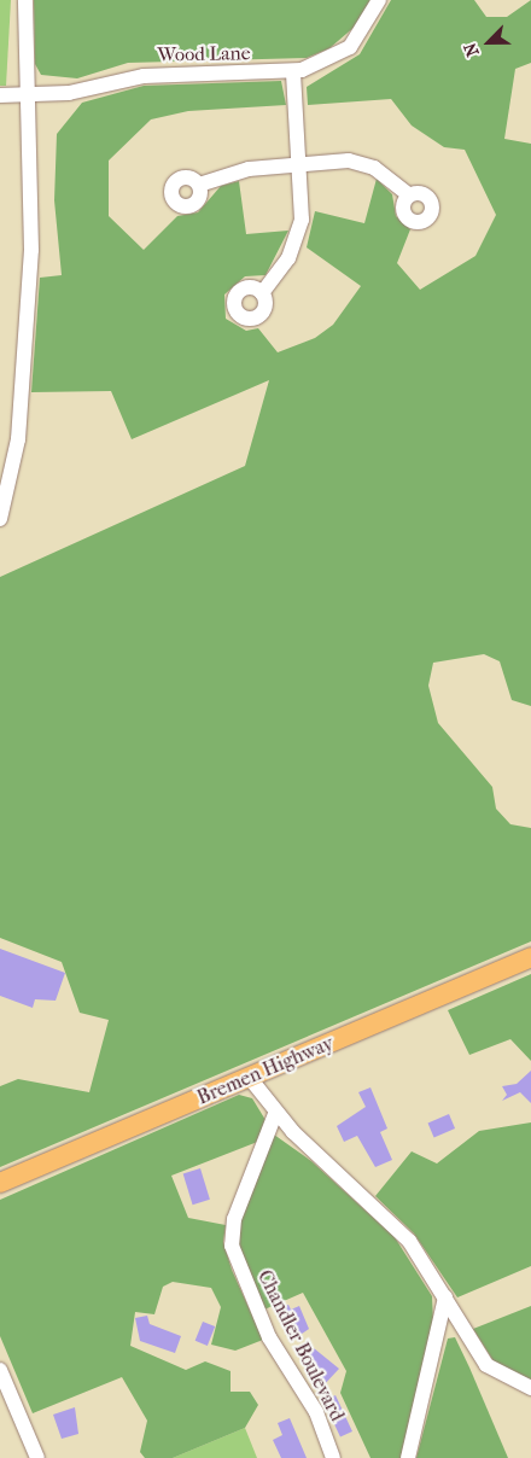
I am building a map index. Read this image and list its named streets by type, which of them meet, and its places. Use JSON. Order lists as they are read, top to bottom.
{
  "streets": {
    "main road": ["Bremen Highway"],
    "street": ["Wood Lane", "Chandler Boulevard"]
  },
  "north": "bottom left"
}
